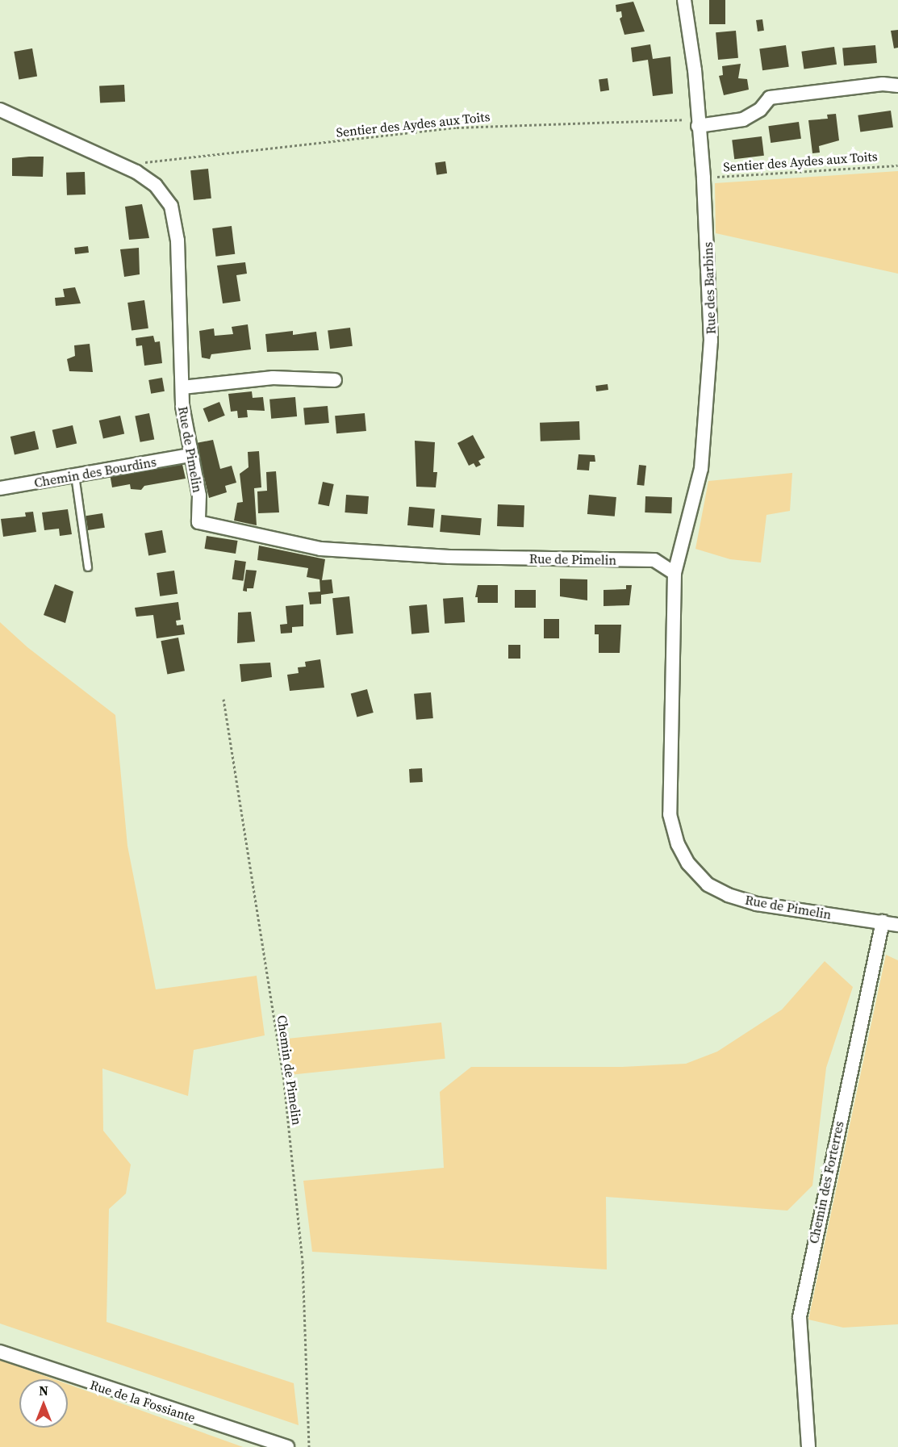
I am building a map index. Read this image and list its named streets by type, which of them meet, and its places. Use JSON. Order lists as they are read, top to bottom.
{
  "streets": {
    "street": [
      "Rue des Barbins",
      "Rue de Pimelin",
      "Chemin des Bourdins",
      "Chemin des Forterres",
      "Rue de la Fossiante"
    ],
    "path": ["Sentier des Aydes aux Toits", "Chemin de Pimelin"]
  },
  "crossings": [
    ["Sentier des Aydes aux Toits", "Rue des Barbins"],
    ["Sentier des Aydes aux Toits", "Rue de Pimelin"],
    ["Rue des Barbins", "Rue de Pimelin"],
    ["Rue de Pimelin", "Chemin des Bourdins"],
    ["Rue de Pimelin", "Chemin des Forterres"]
  ],
  "north": "top"
}
